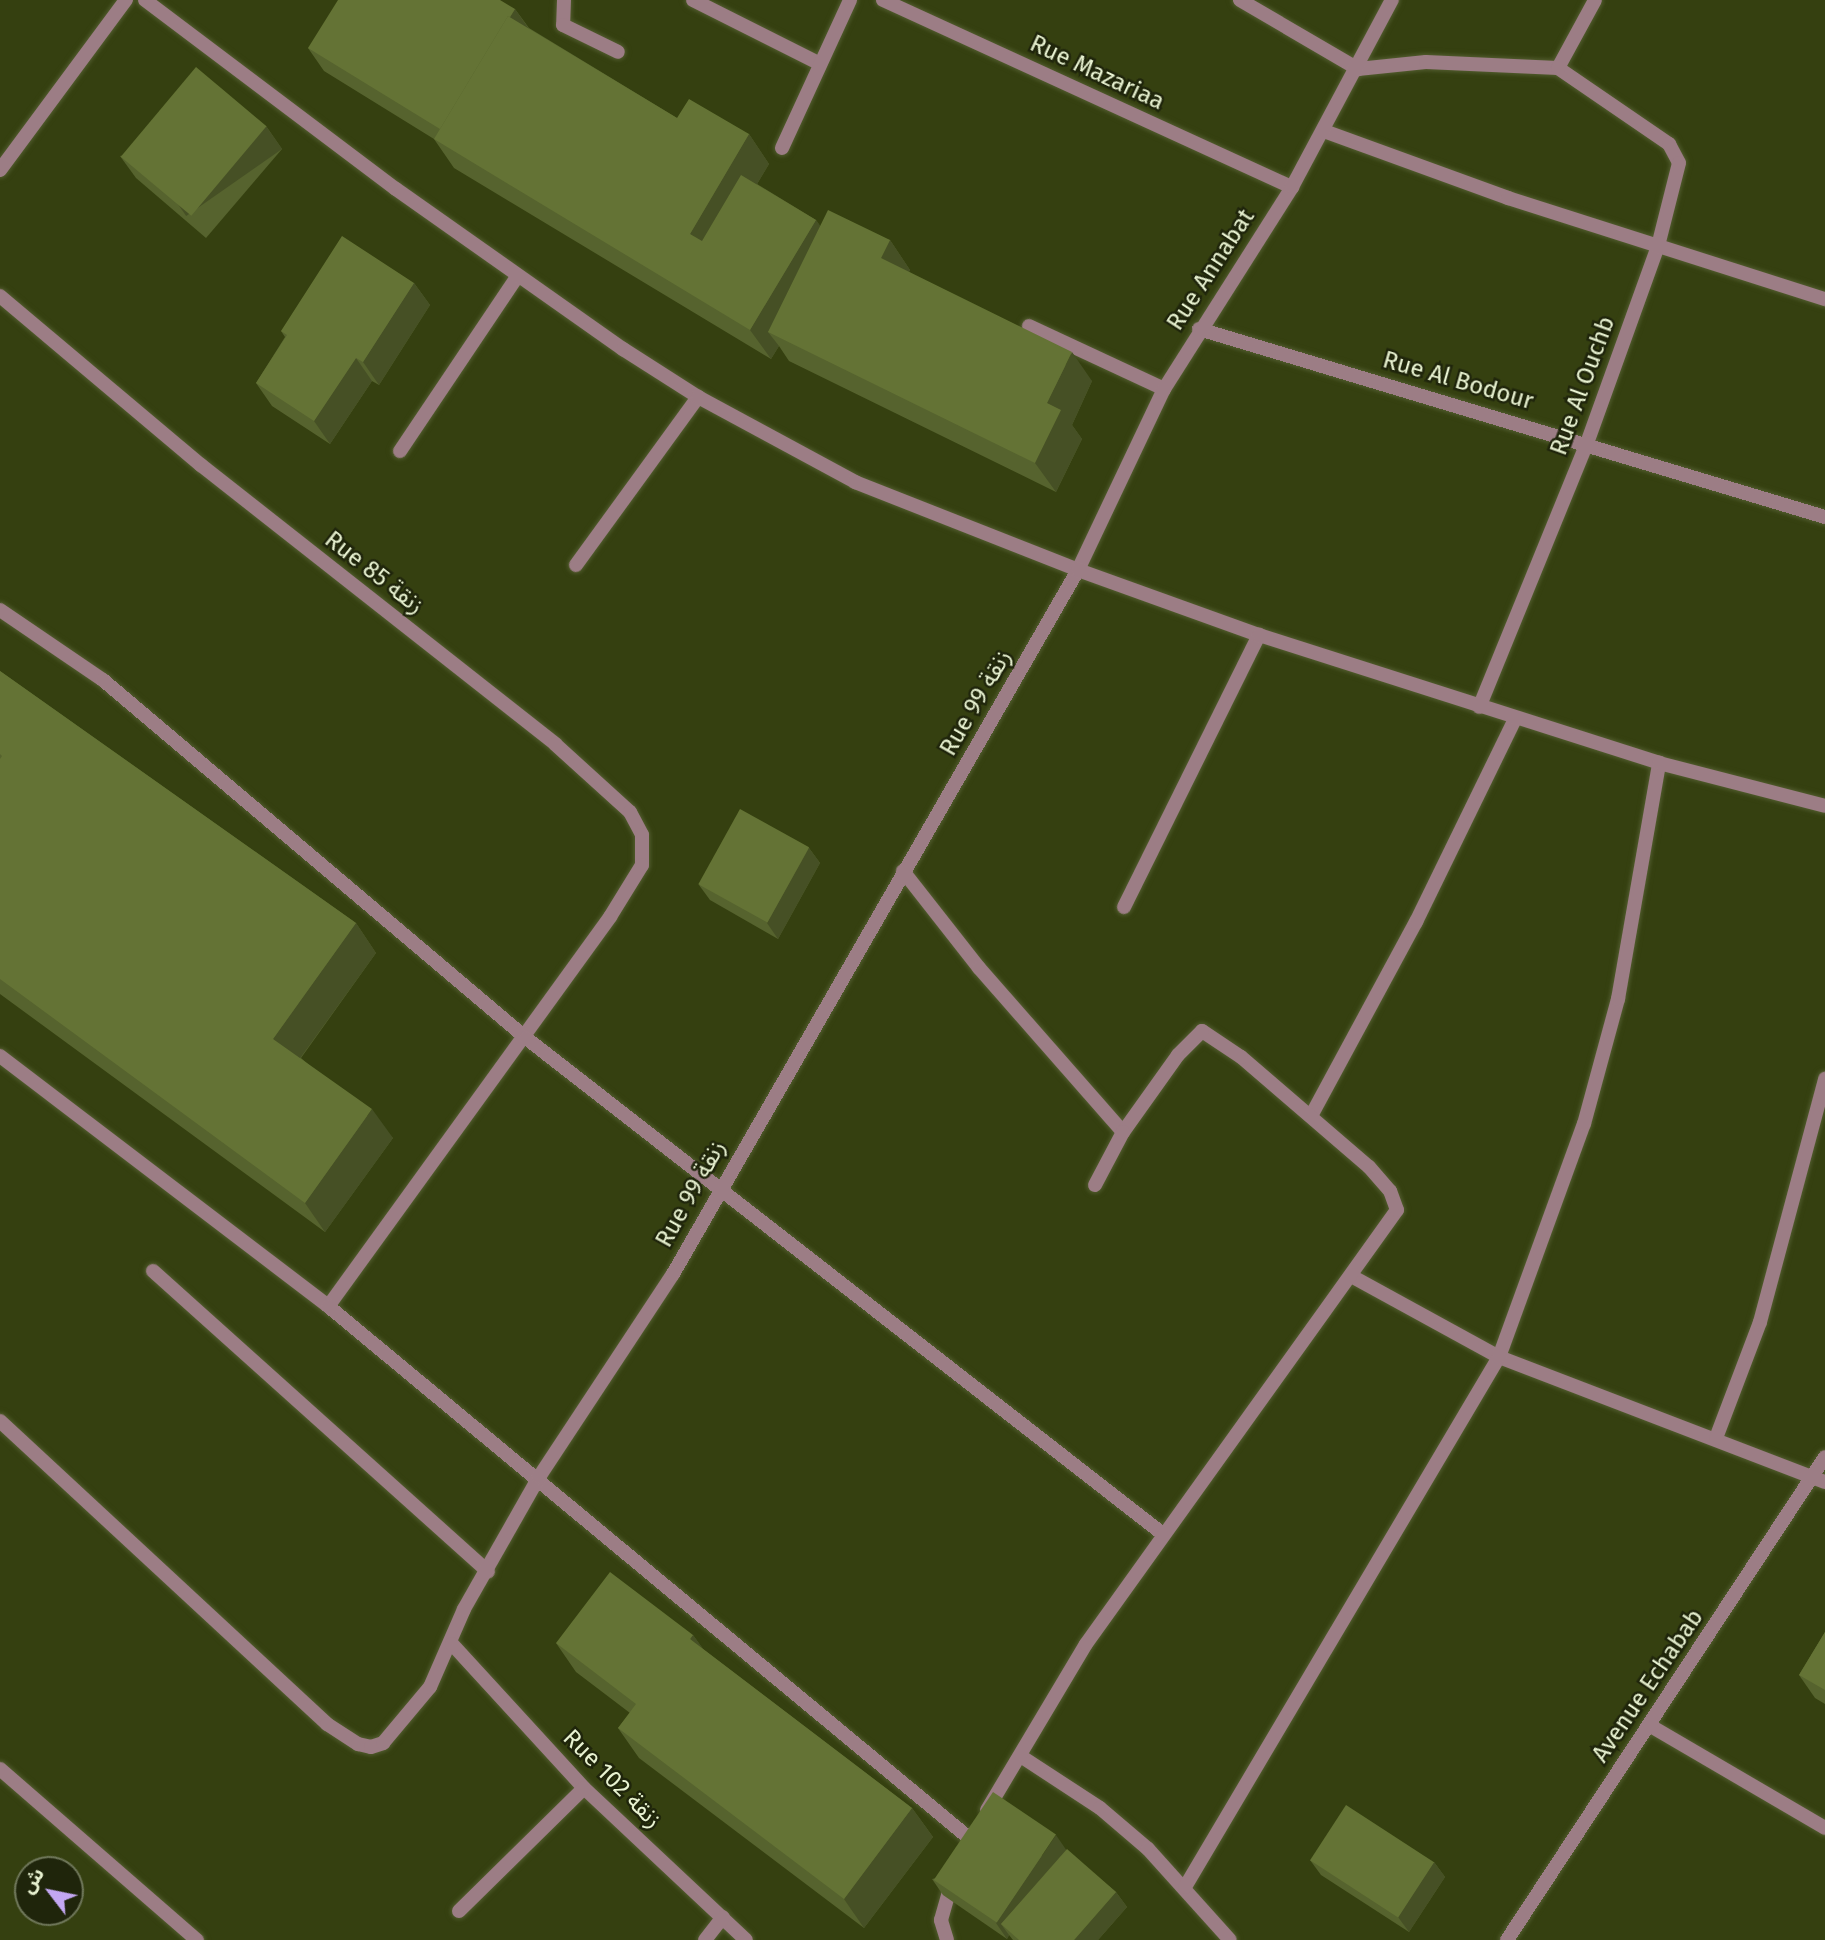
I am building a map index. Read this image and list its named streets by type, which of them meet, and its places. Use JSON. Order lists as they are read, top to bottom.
{
  "streets": {
    "street": [
      "Rue Mazariaa",
      "Rue Annabat",
      "Rue Al Bodour",
      "Rue Al Ouchb",
      "Rue 85 زنقة",
      "Rue 99 زنقة",
      "Avenue Echabab",
      "Rue 102 زنقة"
    ]
  },
  "crossings": [
    ["Rue Mazariaa", "Rue Annabat"],
    ["Rue Annabat", "Rue Al Bodour"],
    ["Rue Annabat", "Rue 99 زنقة"],
    ["Rue Al Bodour", "Rue Al Ouchb"],
    ["Rue 99 زنقة", "Rue 102 زنقة"]
  ],
  "north": "top left"
}
